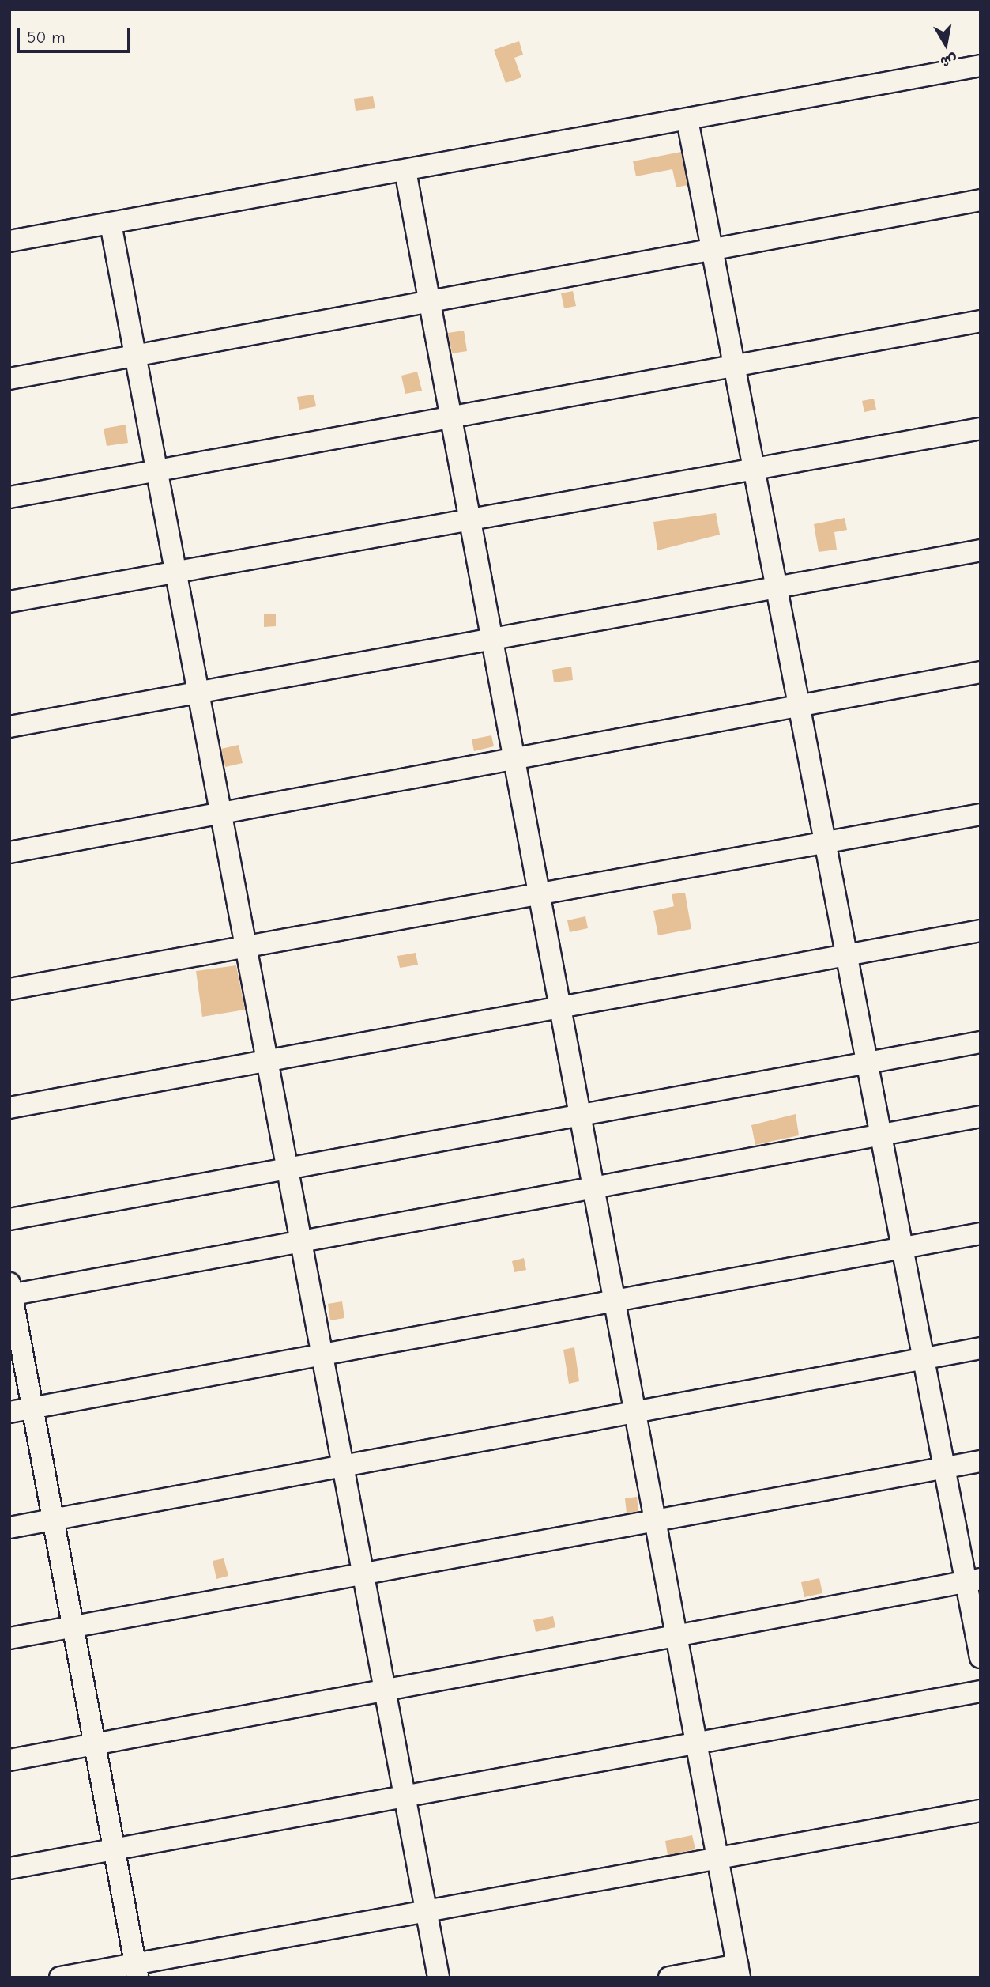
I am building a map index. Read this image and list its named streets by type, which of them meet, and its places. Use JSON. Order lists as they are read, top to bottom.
{
  "scale_bar": "50 m",
  "north": "bottom"
}
